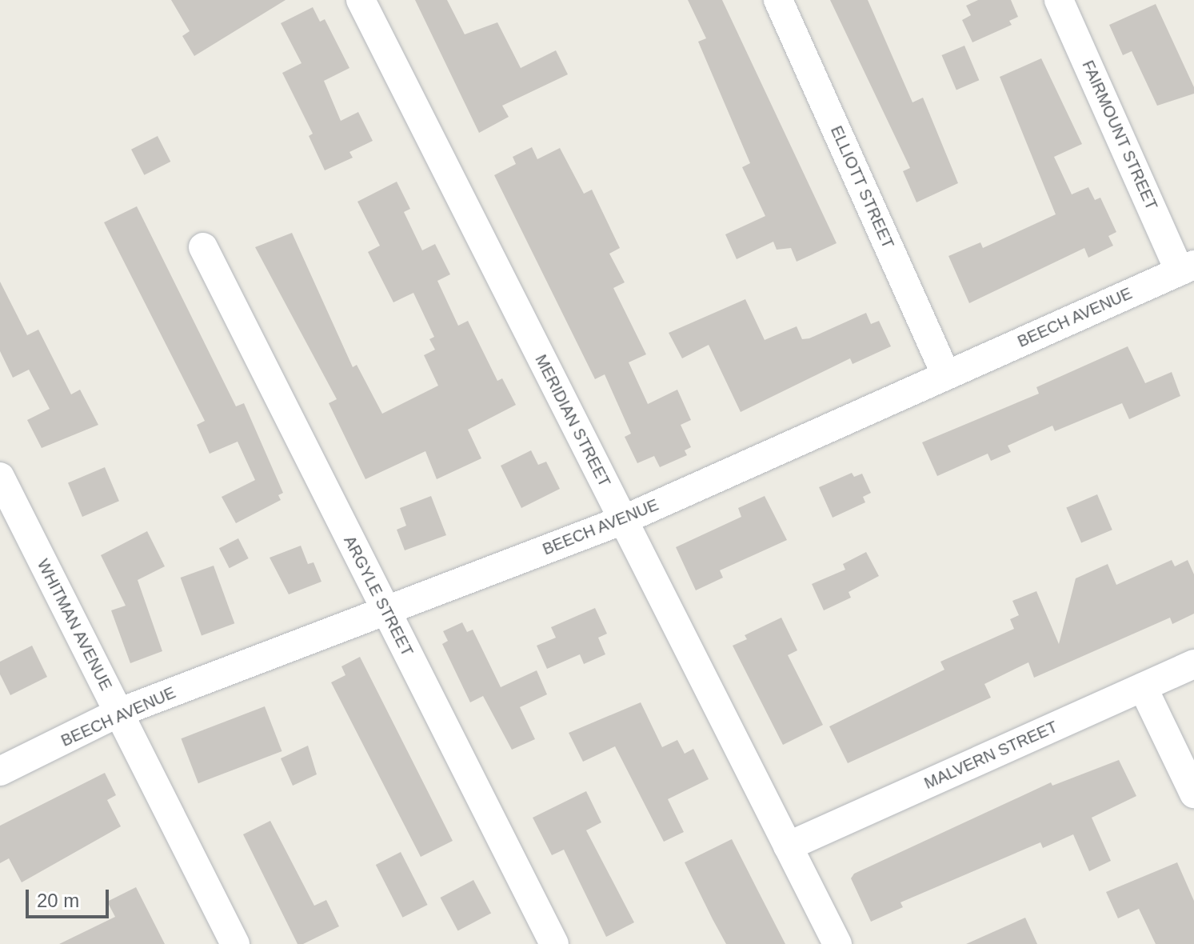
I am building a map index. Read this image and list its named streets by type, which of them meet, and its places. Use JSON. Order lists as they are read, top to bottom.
{
  "streets": {
    "street": [
      "FAIRMOUNT STREET",
      "ELLIOTT STREET",
      "BEECH AVENUE",
      "MERIDIAN STREET",
      "ARGYLE STREET",
      "WHITMAN AVENUE",
      "MALVERN STREET"
    ]
  },
  "crossings": [
    ["FAIRMOUNT STREET", "BEECH AVENUE"],
    ["ELLIOTT STREET", "BEECH AVENUE"],
    ["BEECH AVENUE", "MERIDIAN STREET"],
    ["BEECH AVENUE", "ARGYLE STREET"],
    ["BEECH AVENUE", "WHITMAN AVENUE"],
    ["MERIDIAN STREET", "MALVERN STREET"]
  ],
  "scale_bar": "20 m"
}
